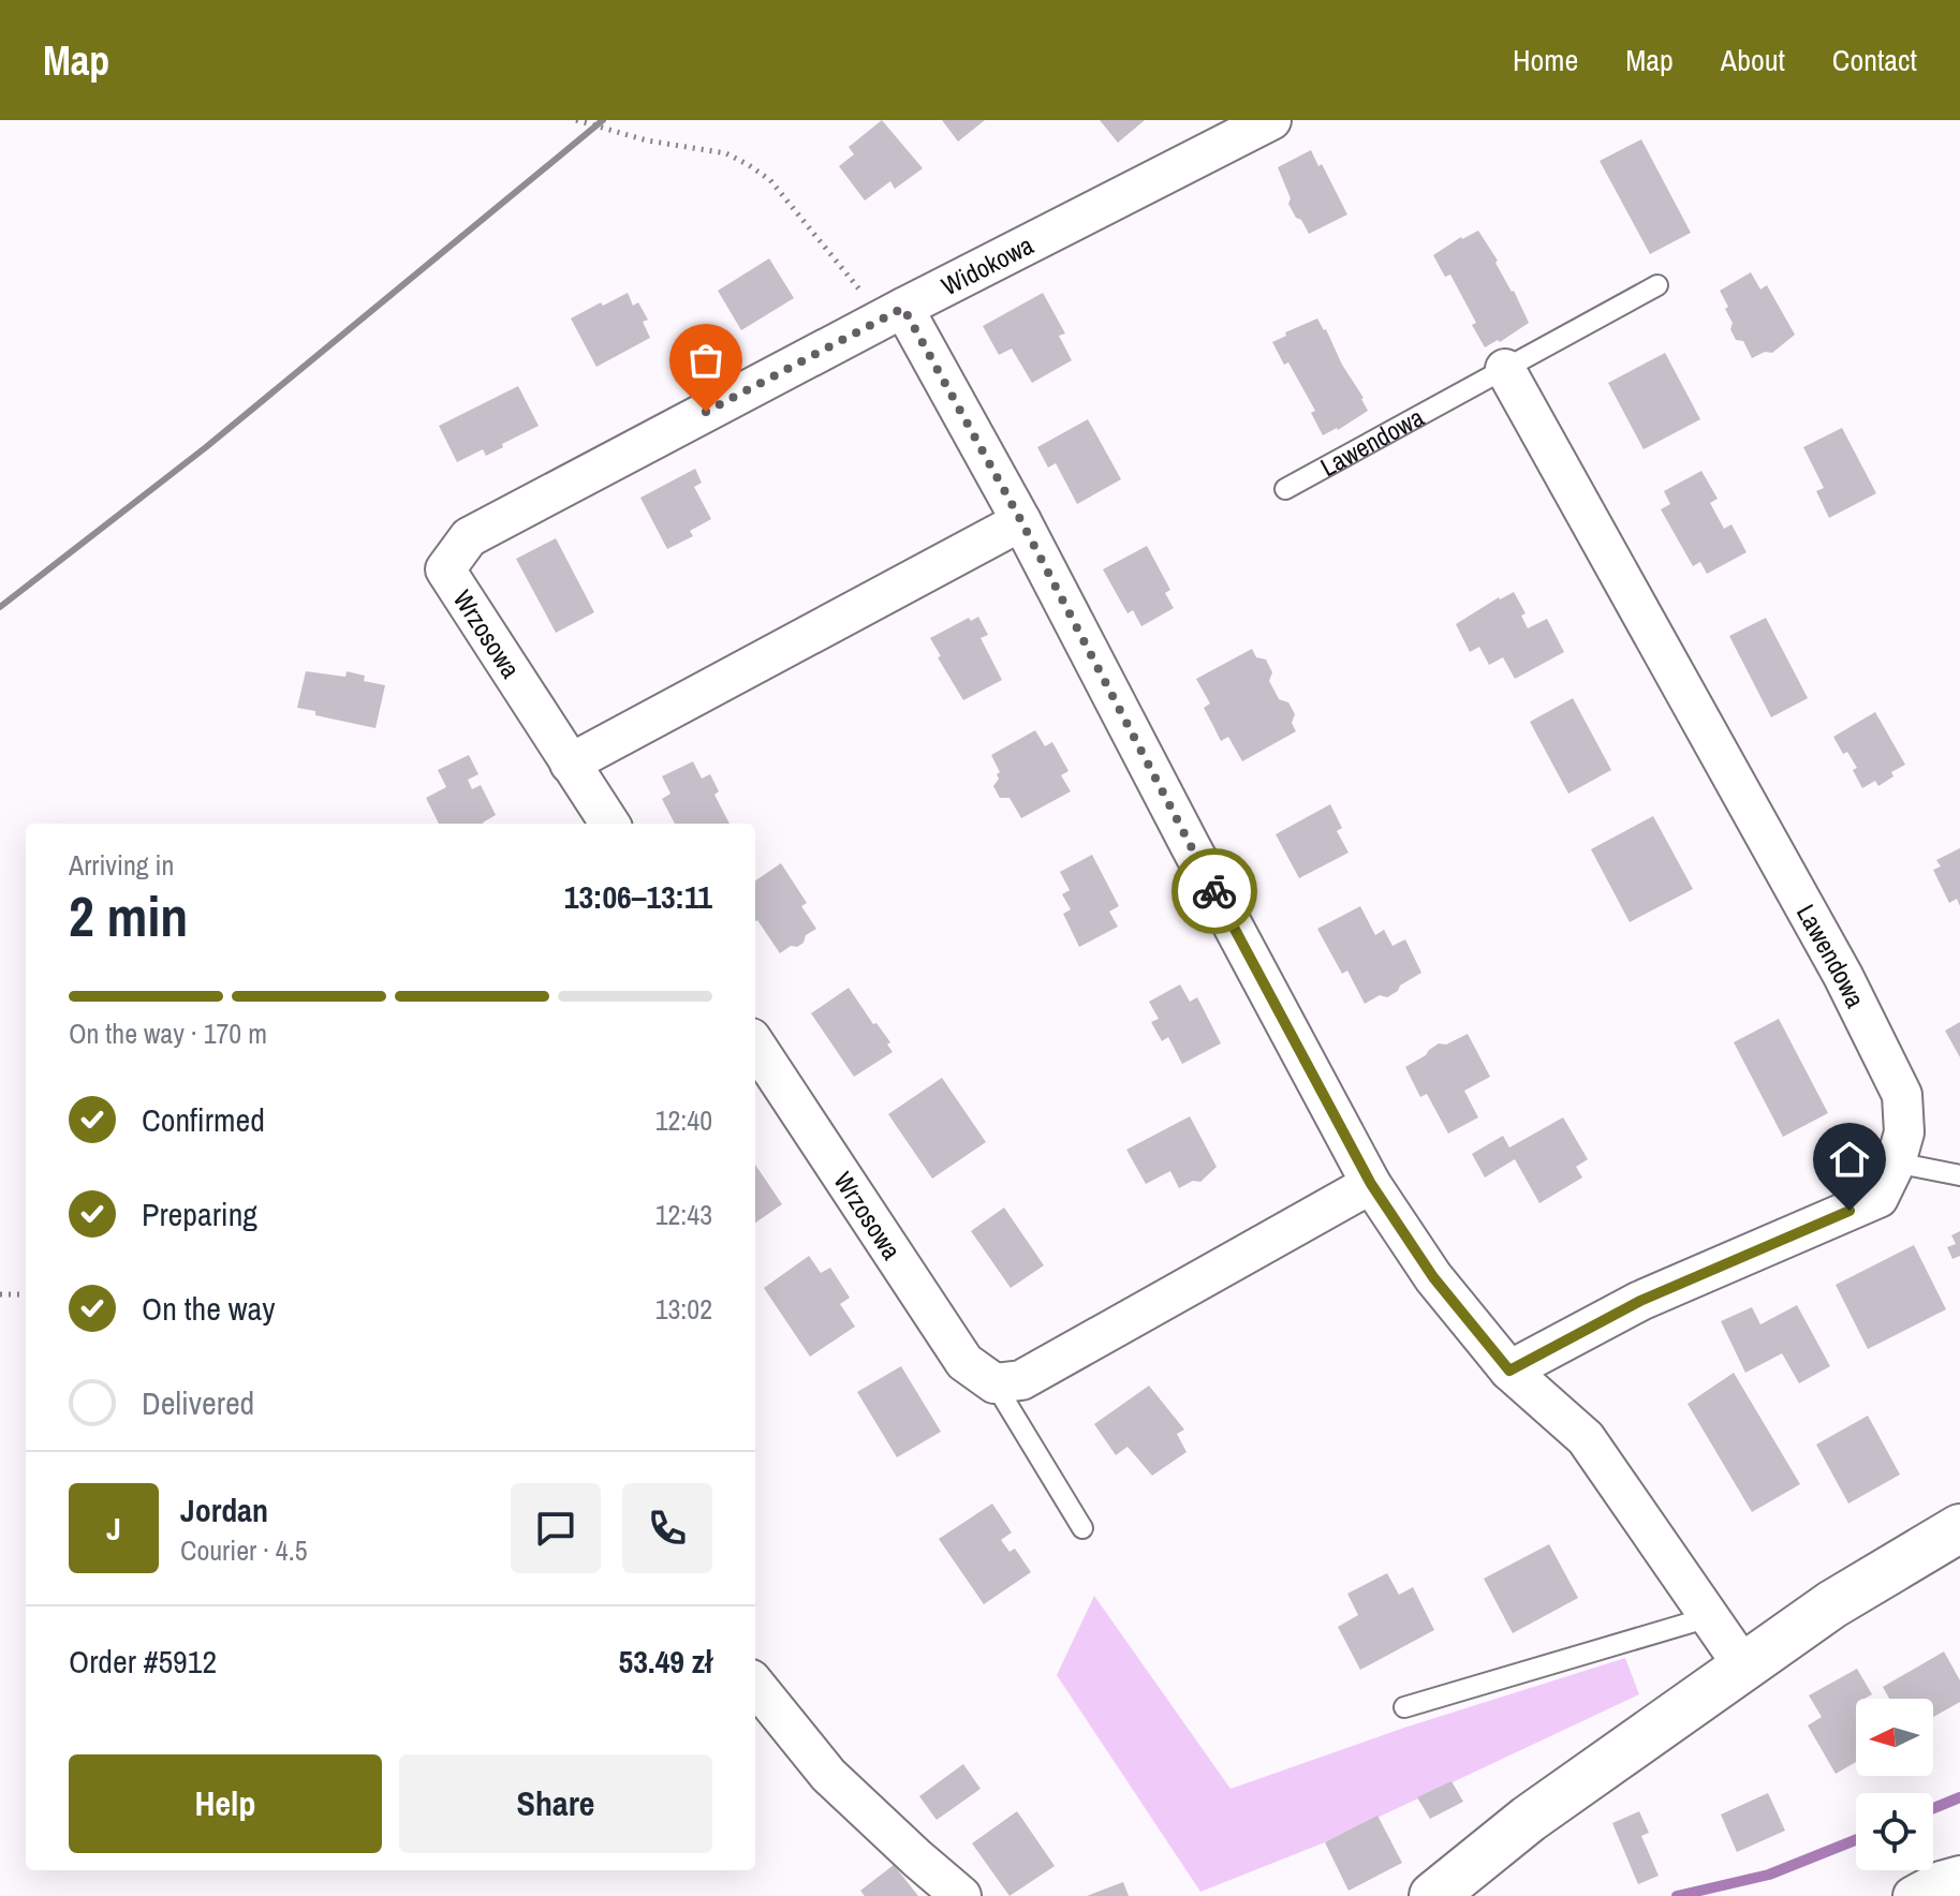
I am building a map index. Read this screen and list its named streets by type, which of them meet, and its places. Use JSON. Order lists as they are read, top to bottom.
{
  "streets": {
    "street": ["Widokowa", "Lawendowa", "Wrzosowa"]
  },
  "crossings": [
    ["Widokowa", "Wrzosowa"]
  ],
  "north": "left",
  "page": {
    "header": "Map",
    "nav": [
      "Home",
      "Map",
      "About",
      "Contact"
    ],
    "heading": ["2 min", "Arriving in", "13:06–13:11"],
    "panel": [
      "Jordan",
      "Courier · 4.5",
      "Order #5912",
      "53.49 zł"
    ],
    "bar": "On the way · 170 m",
    "list": [
      ["Confirmed", "12:40"],
      ["Preparing", "12:43"],
      ["On the way", "13:02"],
      "Delivered"
    ],
    "round": "J",
    "buttons": ["Help", "Share"]
  }
}
